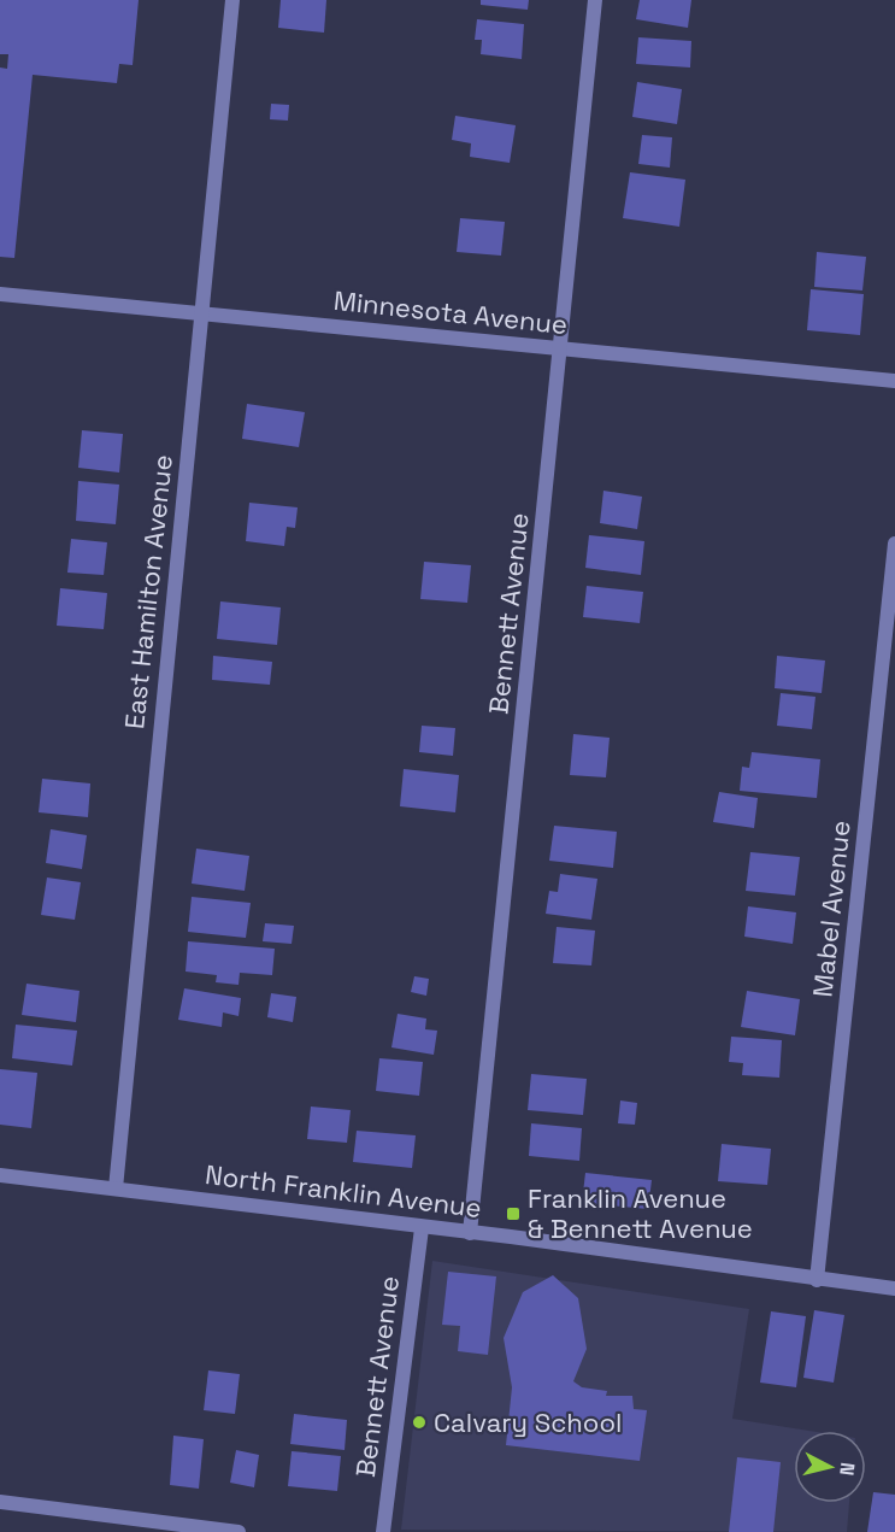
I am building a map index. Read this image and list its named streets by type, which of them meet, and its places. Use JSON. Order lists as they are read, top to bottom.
{
  "streets": {
    "street": [
      "Minnesota Avenue",
      "East Hamilton Avenue",
      "Bennett Avenue",
      "Mabel Avenue",
      "North Franklin Avenue"
    ]
  },
  "crossings": [
    ["Minnesota Avenue", "East Hamilton Avenue"],
    ["Minnesota Avenue", "Bennett Avenue"],
    ["East Hamilton Avenue", "North Franklin Avenue"],
    ["Bennett Avenue", "North Franklin Avenue"],
    ["Mabel Avenue", "North Franklin Avenue"]
  ],
  "places": {
    "transit": ["Franklin Avenue & Bennett Avenue"],
    "other": ["Calvary School"]
  },
  "north": "right"
}
